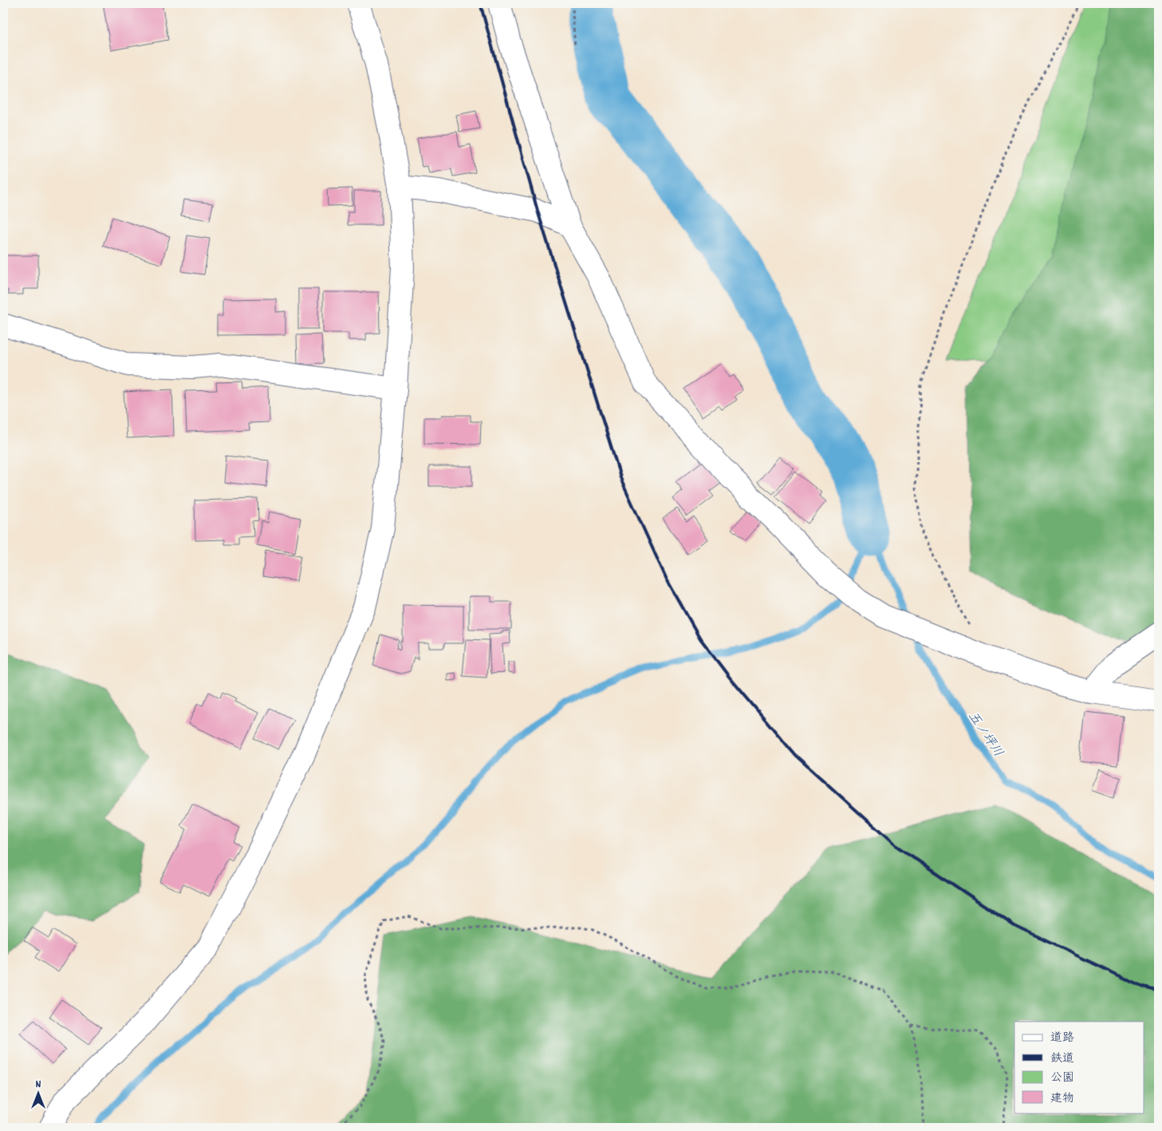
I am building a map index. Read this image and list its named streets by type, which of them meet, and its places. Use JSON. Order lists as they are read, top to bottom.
{
  "water": ["五ノ坪川"],
  "legend": [
    "道路",
    "鉄道",
    "公園",
    "建物"
  ],
  "north": "top"
}
